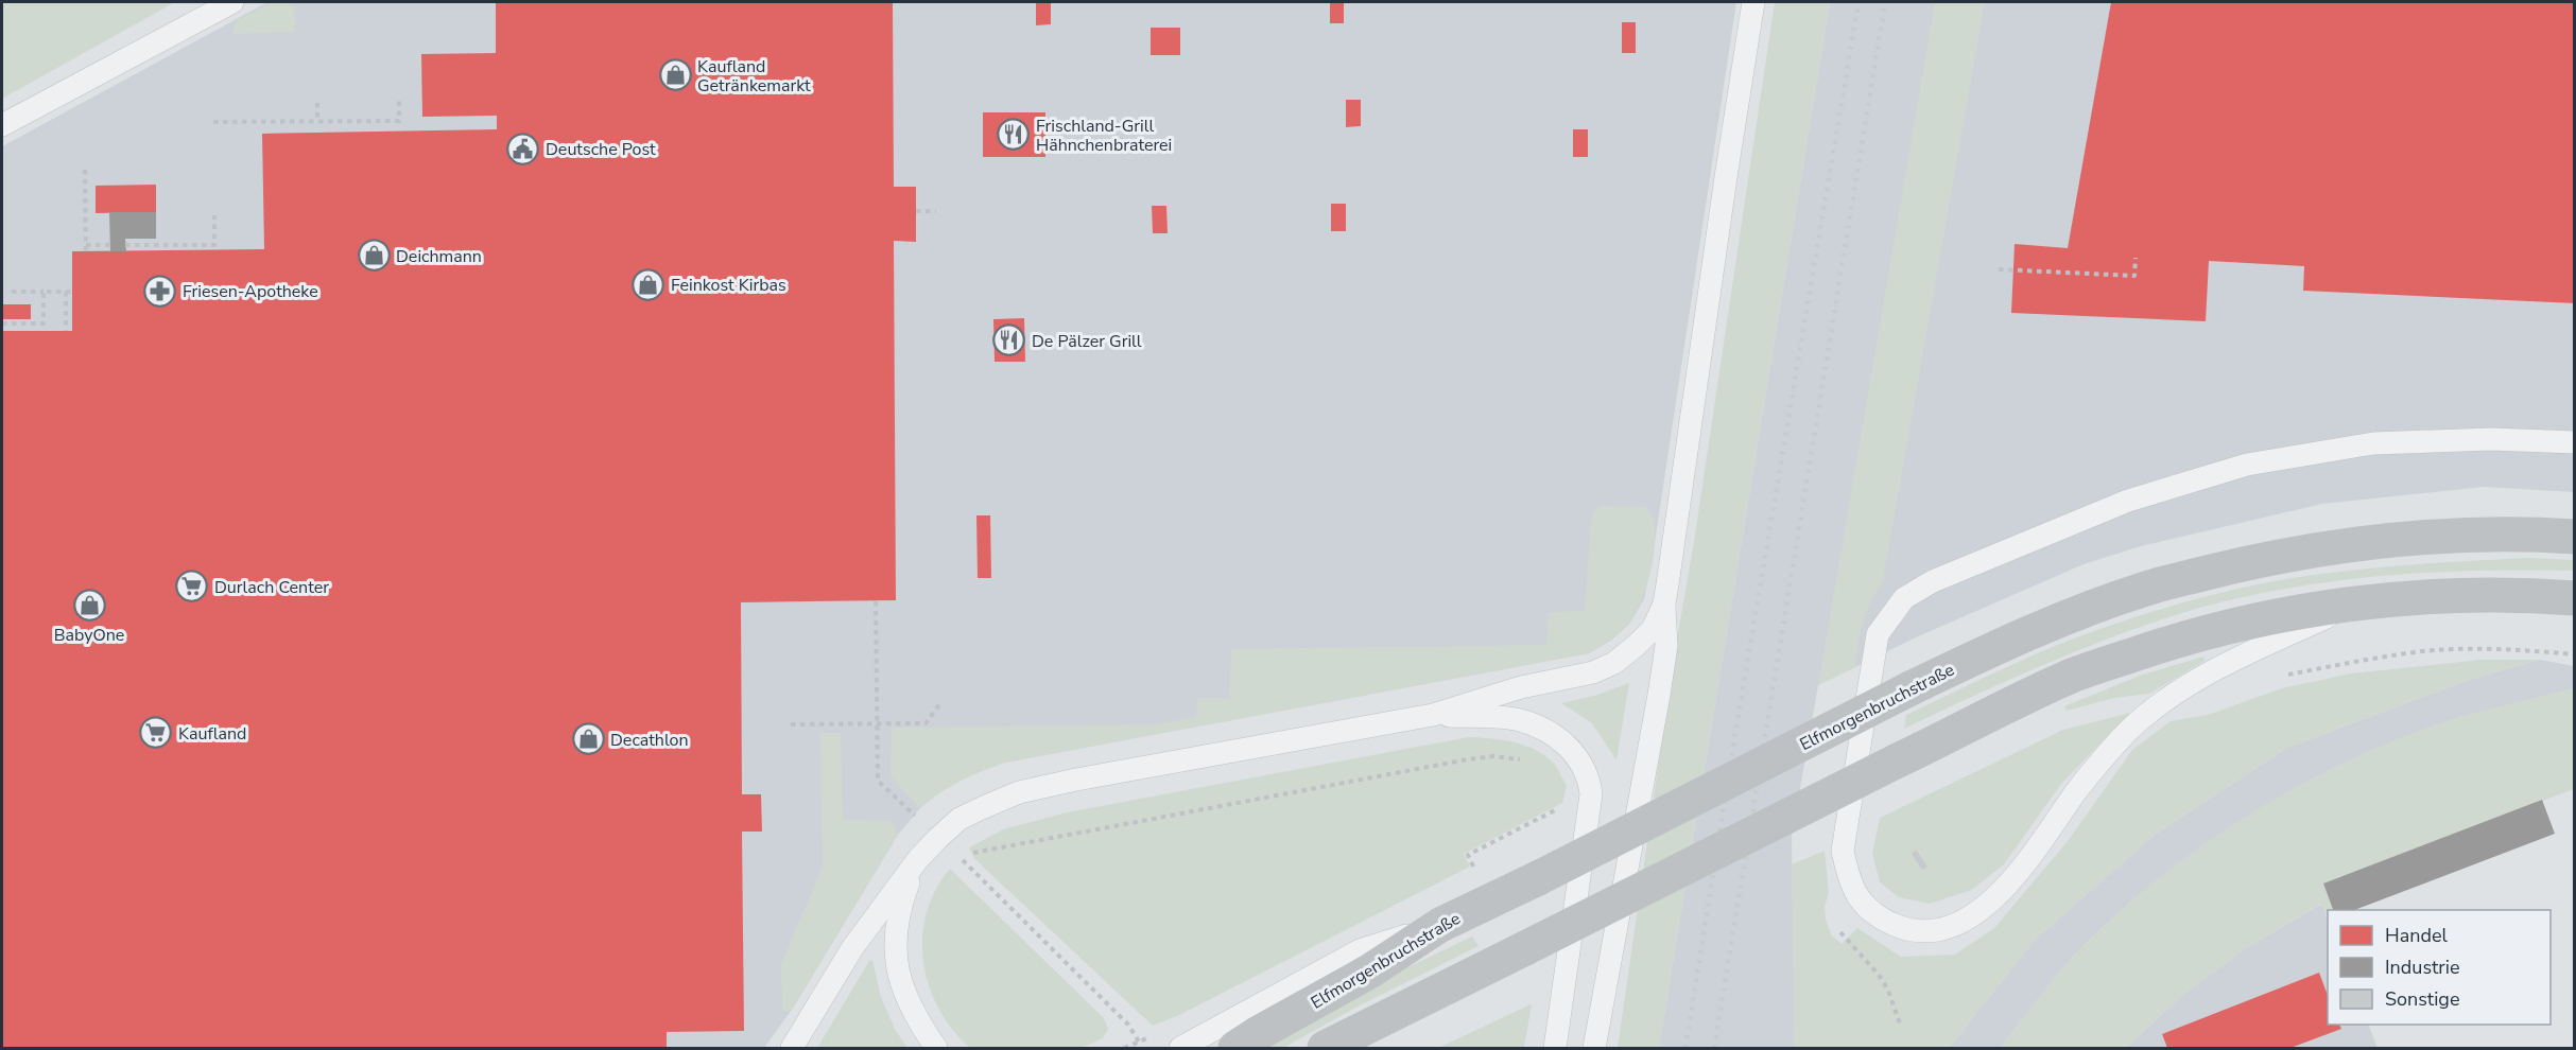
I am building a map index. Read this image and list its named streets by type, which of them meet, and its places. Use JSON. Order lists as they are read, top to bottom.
{
  "streets": {
    "main road": ["Elfmorgenbruchstraße"]
  },
  "places": {
    "shop": [
      "Kaufland Getränkemarkt",
      "Deichmann",
      "Feinkost Kirbas",
      "BabyOne",
      "Decathlon"
    ],
    "restaurant": ["Frischland-Grill Hähnchenbraterei", "De Pälzer Grill"],
    "public building": ["Deutsche Post"],
    "pharmacy": ["Friesen-Apotheke"],
    "supermarket": ["Durlach Center", "Kaufland"]
  },
  "legend": ["Handel", "Industrie", "Sonstige"]
}
